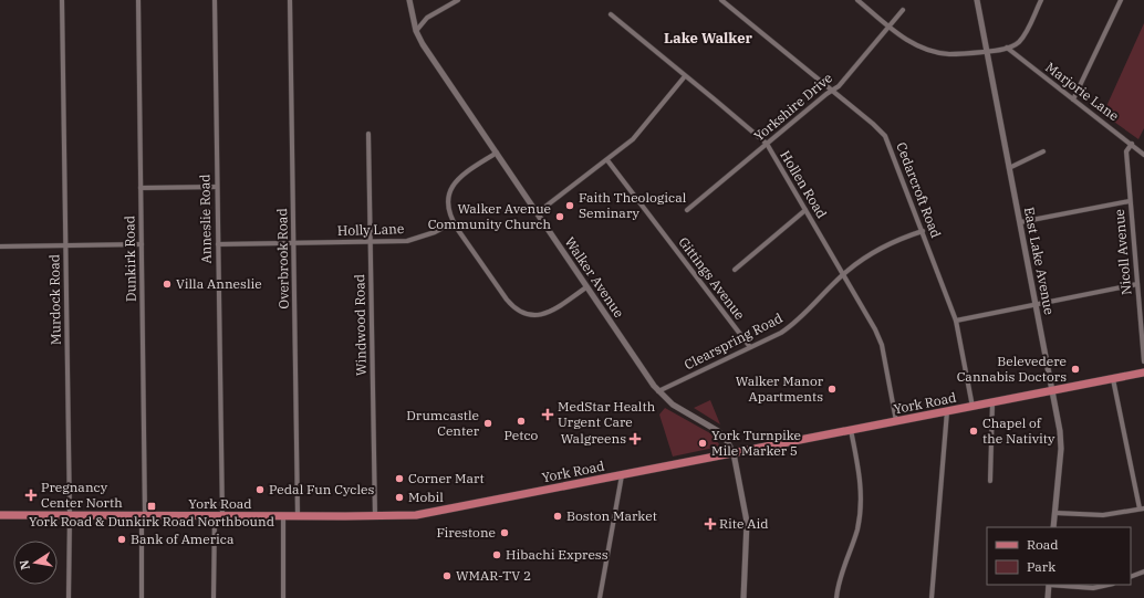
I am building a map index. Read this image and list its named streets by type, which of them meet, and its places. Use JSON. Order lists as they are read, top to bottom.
{
  "streets": {
    "main road": ["York Road"],
    "street": [
      "Marjorie Lane",
      "Yorkshire Drive",
      "Hollen Road",
      "Cedarcroft Road",
      "Anneslie Road",
      "Holly Lane",
      "Nicoll Avenue",
      "Dunkirk Road",
      "Overbrook Road",
      "East Lake Avenue",
      "Walker Avenue",
      "Gittings Avenue",
      "Murdock Road",
      "Windwood Road",
      "Clearspring Road"
    ]
  },
  "crossings": [
    ["Marjorie Lane", "Nicoll Avenue"],
    ["Yorkshire Drive", "Hollen Road"],
    ["Yorkshire Drive", "Cedarcroft Road"],
    ["Hollen Road", "Clearspring Road"],
    ["Hollen Road", "York Road"],
    ["Cedarcroft Road", "Clearspring Road"],
    ["Cedarcroft Road", "York Road"],
    ["Anneslie Road", "Holly Lane"],
    ["Anneslie Road", "York Road"],
    ["Holly Lane", "Overbrook Road"],
    ["Holly Lane", "Windwood Road"],
    ["Dunkirk Road", "York Road"],
    ["Overbrook Road", "York Road"],
    ["East Lake Avenue", "York Road"],
    ["Walker Avenue", "Clearspring Road"],
    ["Walker Avenue", "York Road"],
    ["Gittings Avenue", "Clearspring Road"],
    ["Murdock Road", "York Road"],
    ["Windwood Road", "York Road"]
  ],
  "districts": ["Lake Walker"],
  "places": {
    "other": [
      "Faith Theological Seminary",
      "Walker Avenue Community Church",
      "Villa Anneslie",
      "Belevedere Cannabis Doctors",
      "Walker Manor Apartments",
      "Petco",
      "Drumcastle Center",
      "Chapel of the Nativity",
      "York Turnpike Mile Marker 5",
      "Corner Mart",
      "Pedal Fun Cycles",
      "Mobil",
      "Boston Market",
      "Firestone",
      "Bank of America",
      "Hibachi Express",
      "WMAR-TV 2"
    ],
    "health": [
      "MedStar Health Urgent Care",
      "Walgreens",
      "Pregnancy Center North",
      "Rite Aid"
    ],
    "transit": ["York Road & Dunkirk Road Northbound"]
  },
  "legend": ["Road", "Park"],
  "north": "left"
}
